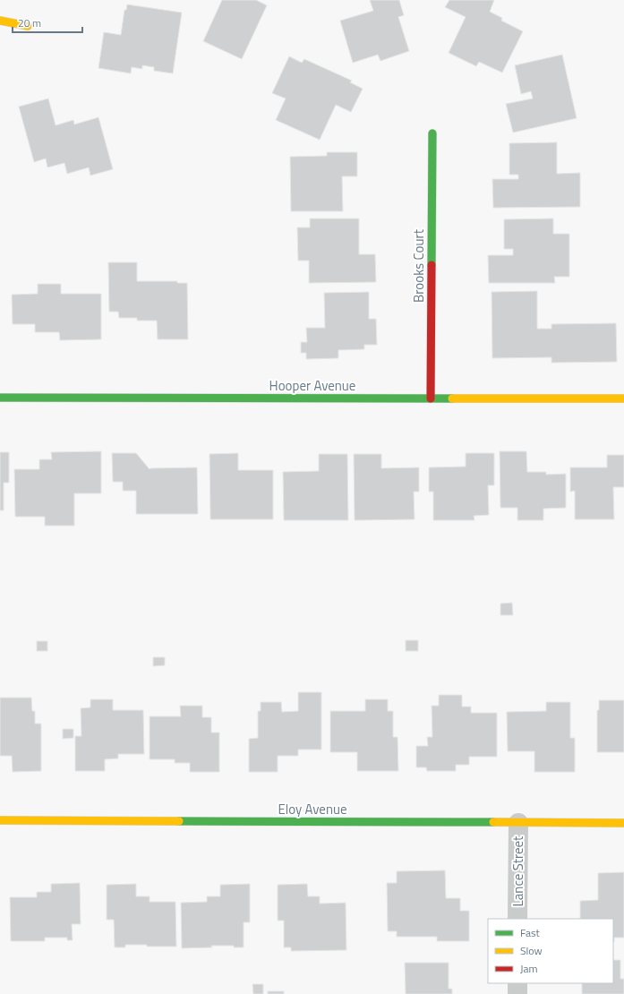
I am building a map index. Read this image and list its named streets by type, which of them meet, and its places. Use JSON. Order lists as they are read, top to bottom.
{
  "streets": {
    "street": [
      "Brooks Court",
      "Hooper Avenue",
      "Eloy Avenue",
      "Lance Street"
    ]
  },
  "crossings": [
    ["Brooks Court", "Hooper Avenue"],
    ["Eloy Avenue", "Lance Street"]
  ],
  "legend": ["Fast", "Slow", "Jam"],
  "scale_bar": "20 m"
}
